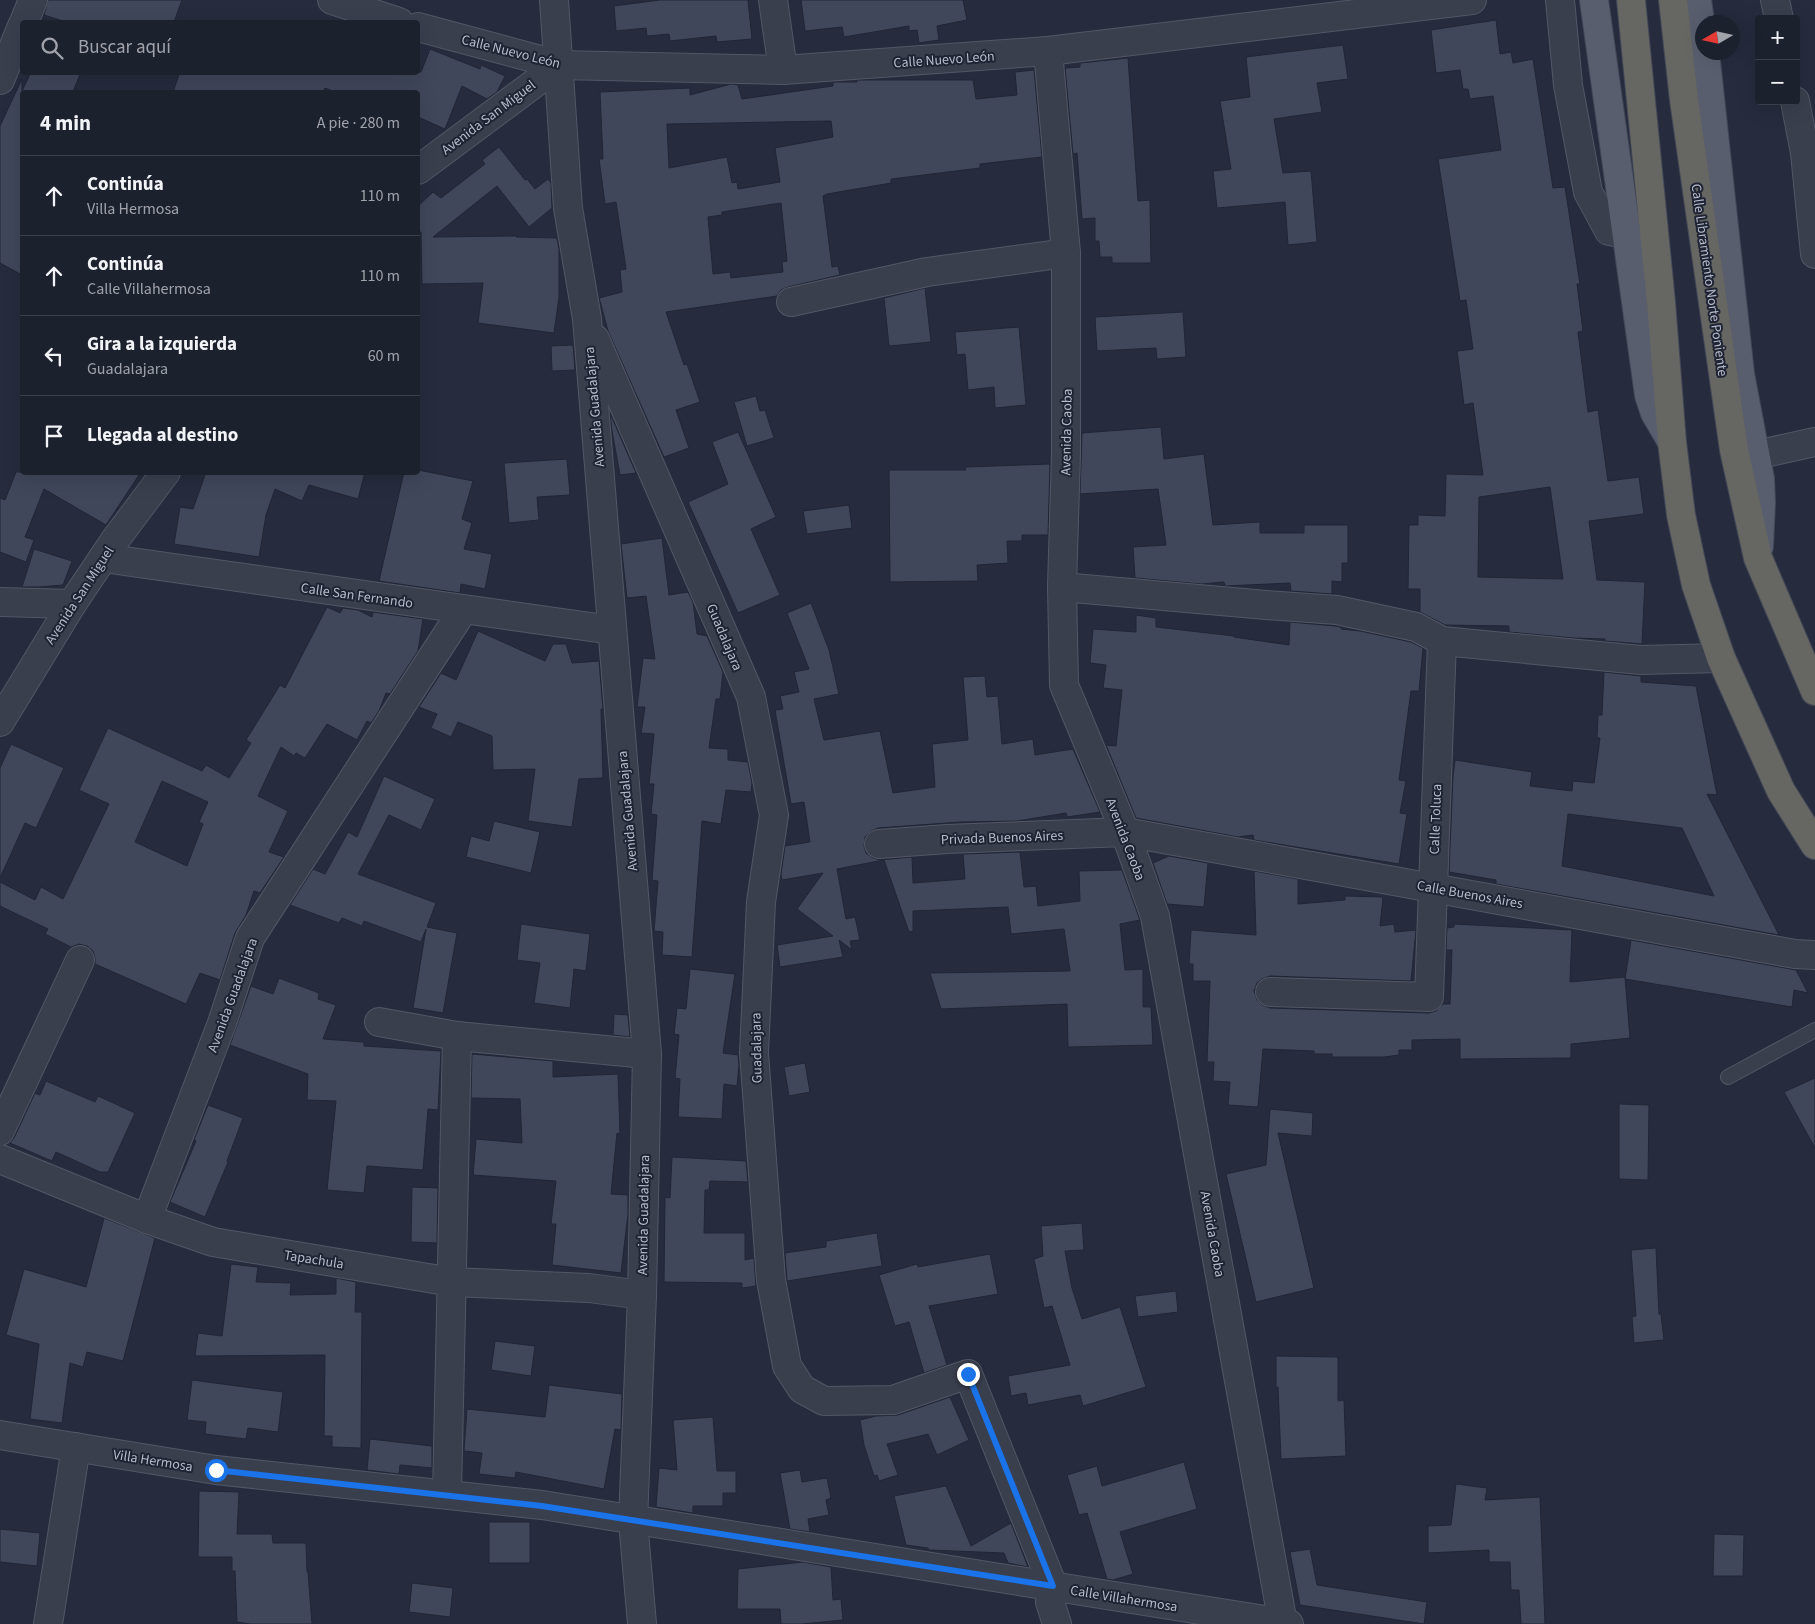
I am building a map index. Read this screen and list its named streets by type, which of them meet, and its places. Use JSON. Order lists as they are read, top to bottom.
{
  "streets": {
    "highway": ["Calle Libramiento Norte Poniente"],
    "street": [
      "Calle Nuevo León",
      "Avenida San Miguel",
      "Avenida Guadalajara",
      "Avenida Caoba",
      "Calle San Fernando",
      "Guadalajara",
      "Calle Toluca",
      "Privada Buenos Aires",
      "Calle Buenos Aires",
      "Tapachula",
      "Villa Hermosa",
      "Calle Villahermosa"
    ]
  },
  "crossings": [
    ["Calle Nuevo León", "Avenida San Miguel"],
    ["Calle Nuevo León", "Avenida Guadalajara"],
    ["Calle Nuevo León", "Avenida Caoba"],
    ["Avenida San Miguel", "Avenida Guadalajara"],
    ["Avenida San Miguel", "Calle San Fernando"],
    ["Avenida Guadalajara", "Calle San Fernando"],
    ["Avenida Guadalajara", "Guadalajara"],
    ["Avenida Guadalajara", "Tapachula"],
    ["Avenida Guadalajara", "Villa Hermosa"],
    ["Avenida Guadalajara", "Calle Villahermosa"],
    ["Avenida Caoba", "Privada Buenos Aires"],
    ["Avenida Caoba", "Calle Buenos Aires"],
    ["Avenida Caoba", "Calle Villahermosa"],
    ["Guadalajara", "Calle Villahermosa"],
    ["Calle Toluca", "Calle Buenos Aires"],
    ["Privada Buenos Aires", "Calle Buenos Aires"],
    ["Villa Hermosa", "Calle Villahermosa"]
  ],
  "north": "left",
  "page": {
    "map_buttons": ["+", "−"],
    "search": "Buscar aquí",
    "heading": ["4 min", "A pie · 280 m"],
    "list": [
      ["Continúa", "Villa Hermosa", "110 m"],
      ["Continúa", "Calle Villahermosa", "110 m"],
      ["Gira a la izquierda", "Guadalajara", "60 m"],
      "Llegada al destino"
    ]
  }
}
